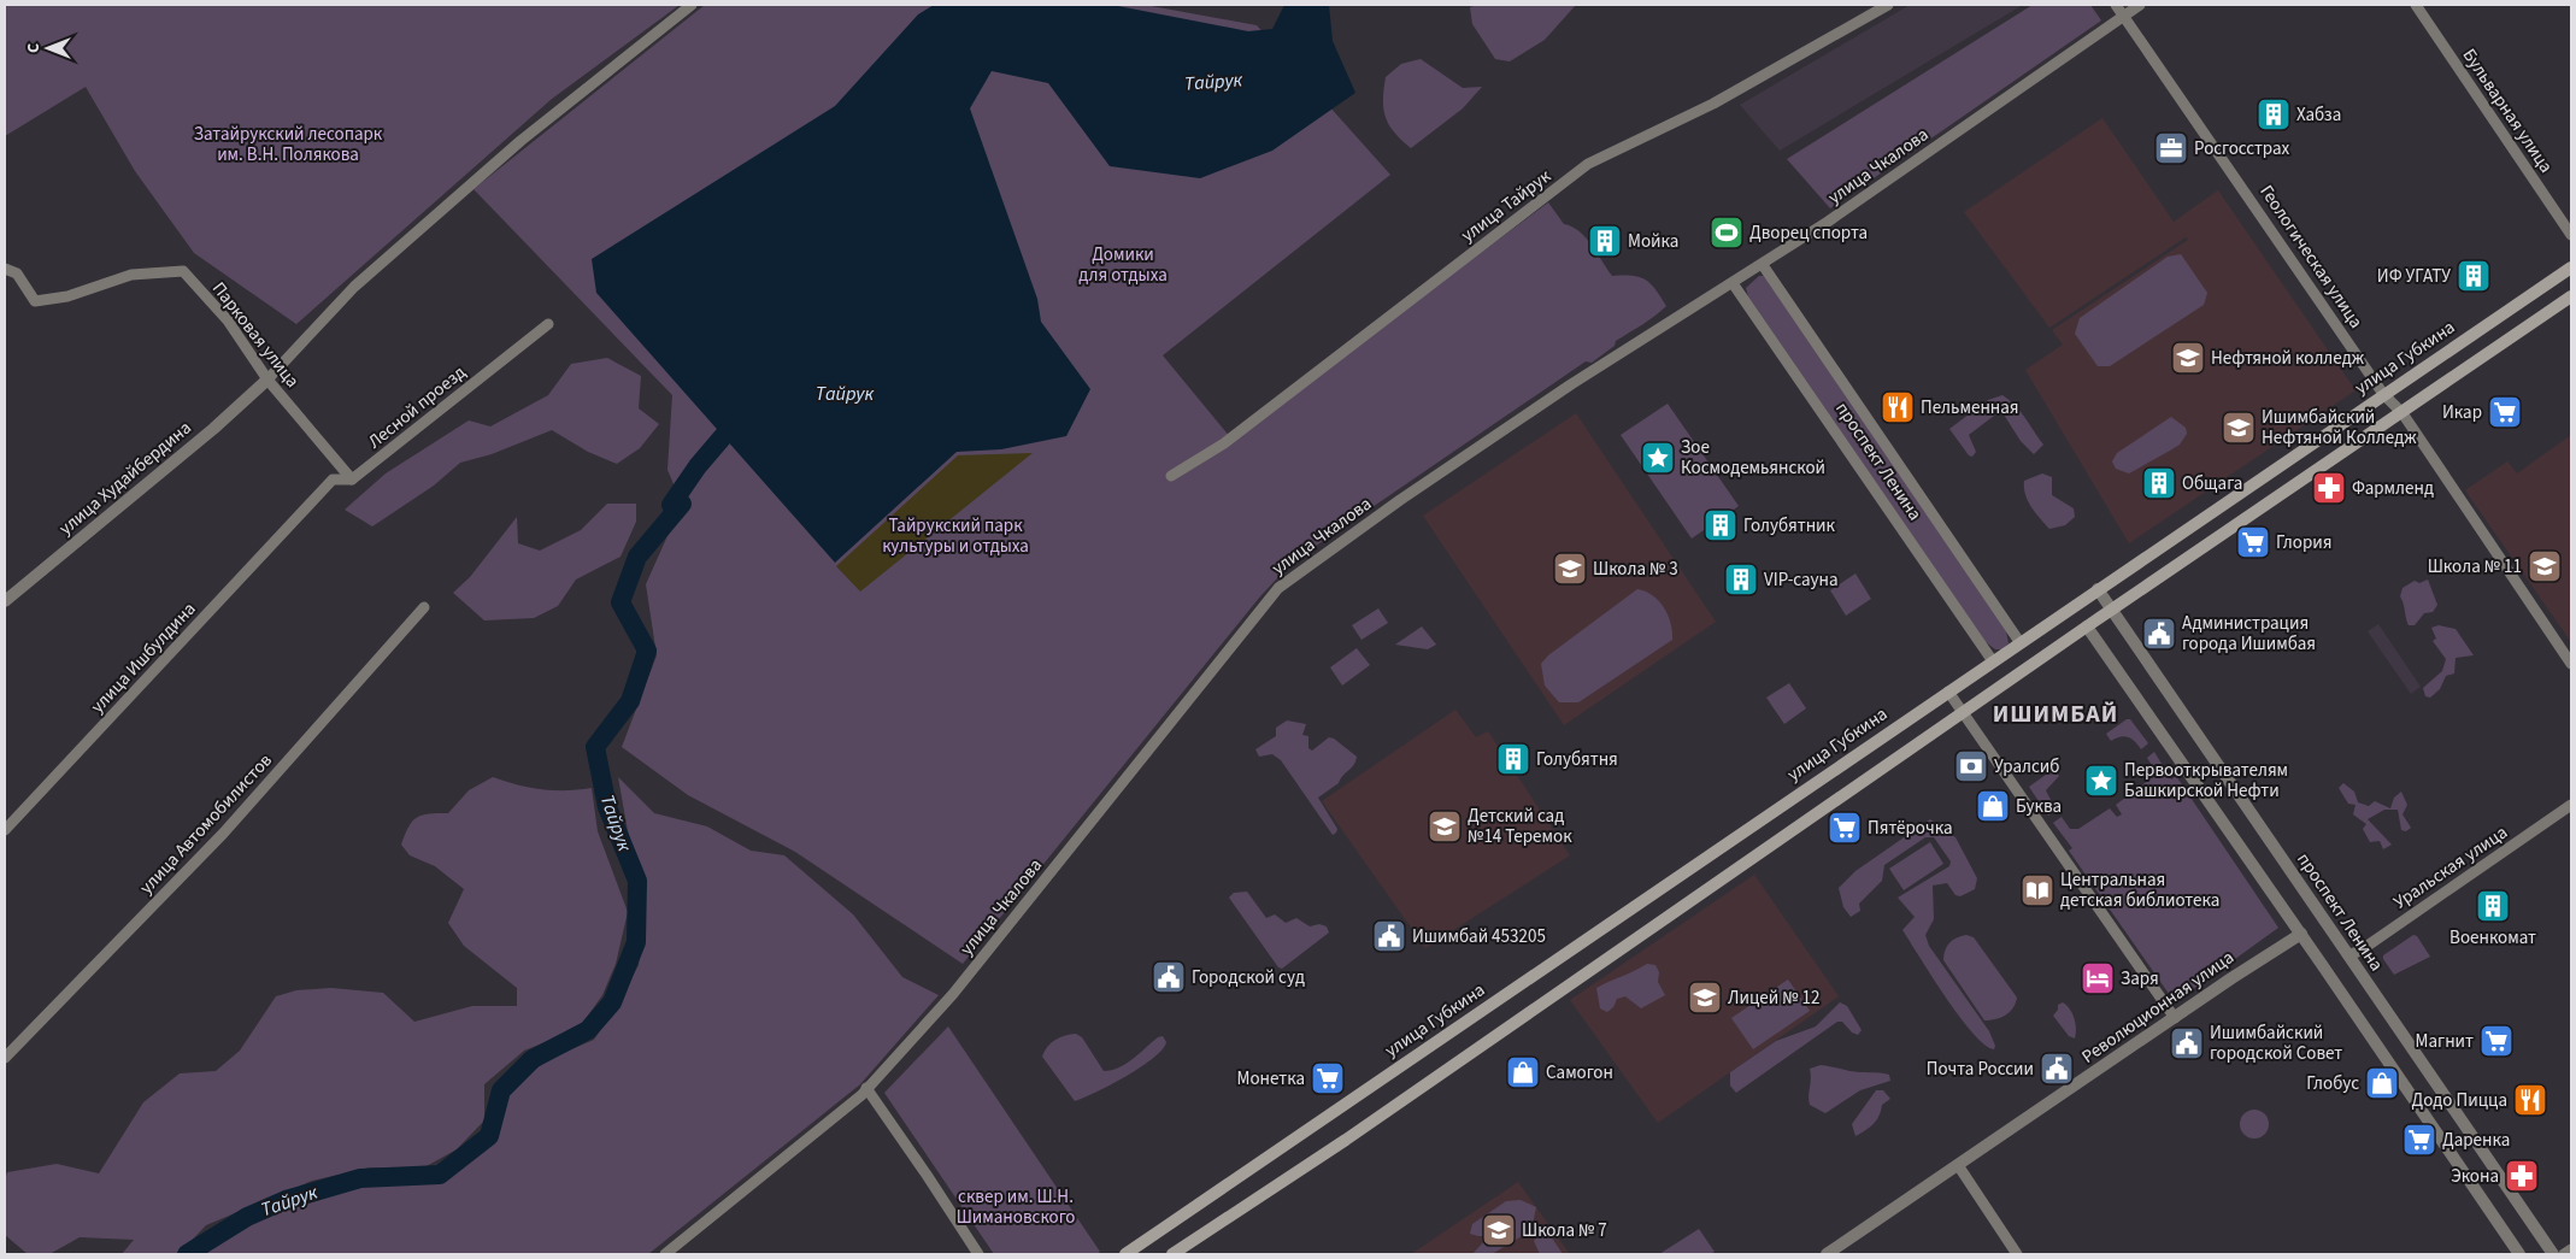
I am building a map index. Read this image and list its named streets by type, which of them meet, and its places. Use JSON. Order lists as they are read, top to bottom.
{
  "streets": {
    "main road": ["улица Губкина"],
    "street": [
      "Бульварная улица",
      "улица Чкалова",
      "улица Тайрук",
      "Геологическая улица",
      "Парковая улица",
      "Лесной проезд",
      "проспект Ленина",
      "улица Худайбердина",
      "улица Ишбулдина",
      "улица Автомобилистов",
      "Уральская улица",
      "Революционная улица"
    ]
  },
  "crossings": [
    ["улица Чкалова", "Геологическая улица"],
    ["улица Чкалова", "проспект Ленина"],
    ["Геологическая улица", "улица Губкина"],
    ["Парковая улица", "Лесной проезд"],
    ["Парковая улица", "улица Худайбердина"],
    ["улица Губкина", "проспект Ленина"],
    ["Лесной проезд", "улица Ишбулдина"],
    ["проспект Ленина", "Уральская улица"]
  ],
  "districts": ["ИШИМБАЙ"],
  "water": ["Тайрук"],
  "parks": [
    "Затайрукский лесопарк им. В.Н. Полякова",
    "Домики для отдыха",
    "Тайрукский парк культуры и отдыха",
    "сквер им. Ш.Н. Шимановского"
  ],
  "places": {
    "building": [
      "Хабза",
      "Мойка",
      "ИФ УГАТУ",
      "Общага",
      "Голубятник",
      "VIP-сауна",
      "Голубятня",
      "Военкомат"
    ],
    "office": ["Росгосстрах"],
    "sports": ["Дворец спорта"],
    "school or university": [
      "Нефтяной колледж",
      "Ишимбайский Нефтяной Колледж",
      "Школа № 11",
      "Школа № 3",
      "Детский сад №14 Теремок",
      "Лицей № 12",
      "Школа № 7"
    ],
    "restaurant": ["Пельменная", "Додо Пицца"],
    "supermarket": [
      "Икар",
      "Глория",
      "Пятёрочка",
      "Магнит",
      "Монетка",
      "Даренка"
    ],
    "place": ["Зое Космодемьянской", "Первооткрывателям Башкирской Нефти"],
    "pharmacy": ["Фармленд", "Экона"],
    "public building": [
      "Администрация города Ишимбая",
      "Ишимбай 453205",
      "Городской суд",
      "Ишимбайский городской Совет",
      "Почта России"
    ],
    "bank": ["Уралсиб"],
    "shop": ["Буква", "Самогон", "Глобус"],
    "library": ["Центральная детская библиотека"],
    "hotel": ["Заря"]
  },
  "north": "left"
}
